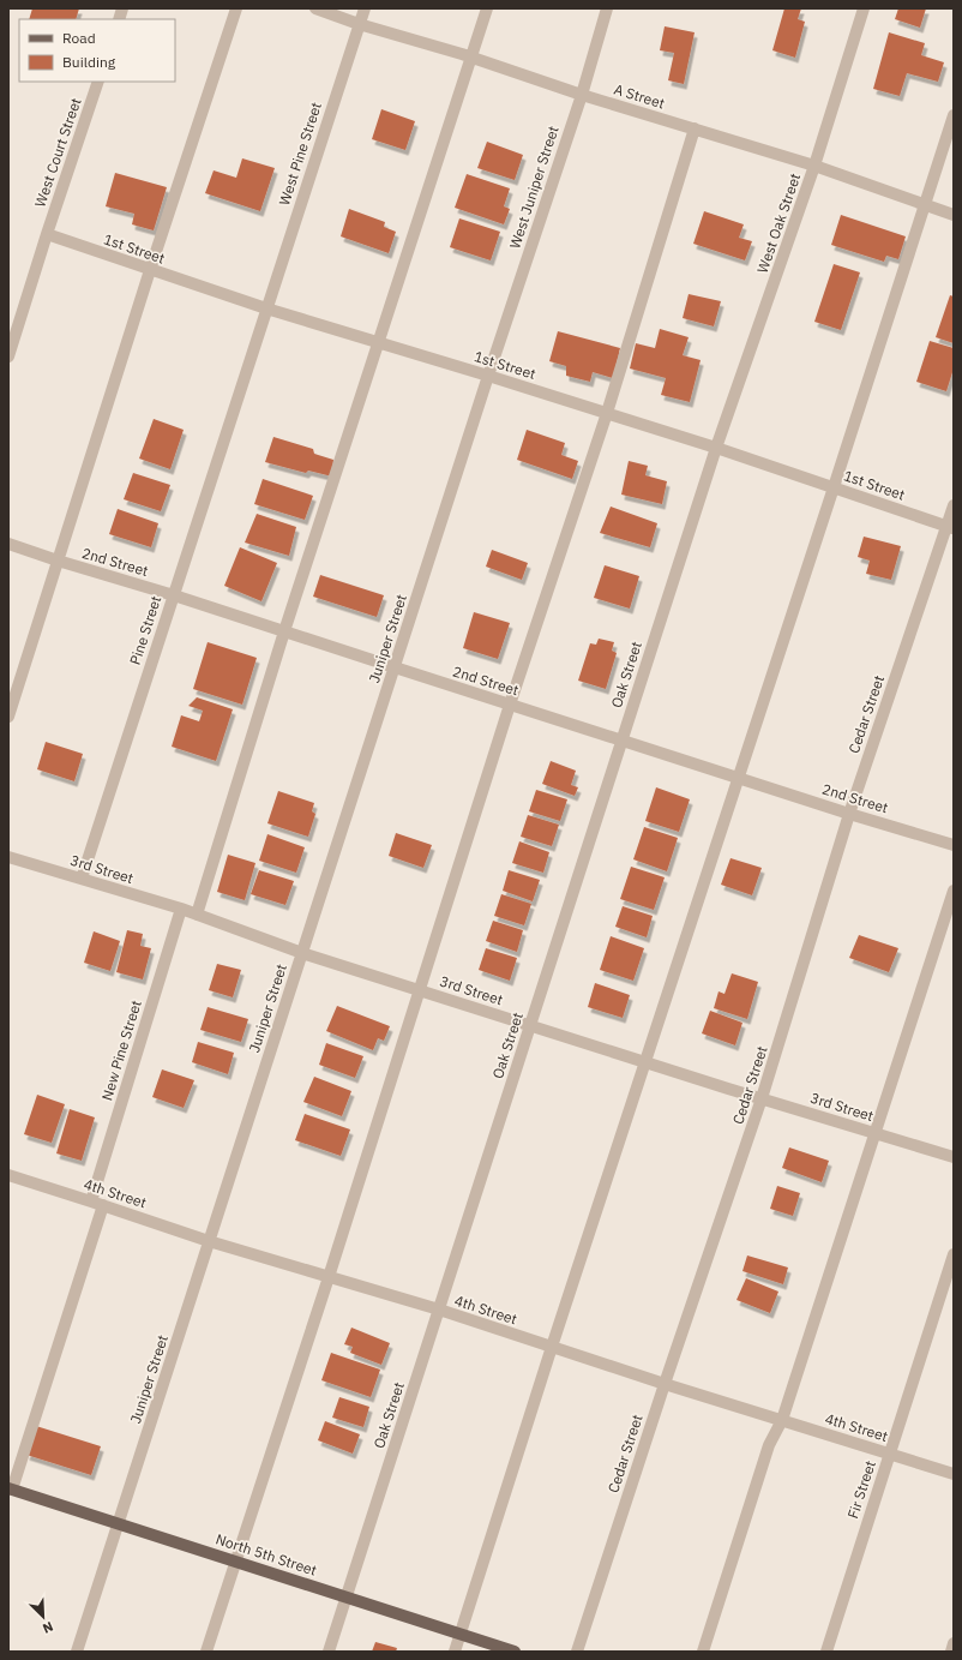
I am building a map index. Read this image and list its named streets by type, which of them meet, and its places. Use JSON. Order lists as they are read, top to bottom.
{
  "streets": {
    "main road": ["North 5th Street"],
    "street": [
      "A Street",
      "West Court Street",
      "West Pine Street",
      "West Juniper Street",
      "West Oak Street",
      "1st Street",
      "2nd Street",
      "Pine Street",
      "Juniper Street",
      "Oak Street",
      "Cedar Street",
      "3rd Street",
      "New Pine Street",
      "4th Street",
      "Fir Street"
    ]
  },
  "crossings": [
    ["A Street", "West Pine Street"],
    ["A Street", "West Juniper Street"],
    ["A Street", "West Oak Street"],
    ["West Court Street", "1st Street"],
    ["West Pine Street", "1st Street"],
    ["West Pine Street", "Pine Street"],
    ["West Juniper Street", "1st Street"],
    ["West Juniper Street", "Juniper Street"],
    ["West Oak Street", "1st Street"],
    ["West Oak Street", "Oak Street"],
    ["1st Street", "Pine Street"],
    ["1st Street", "Juniper Street"],
    ["1st Street", "Oak Street"],
    ["1st Street", "Cedar Street"],
    ["2nd Street", "Pine Street"],
    ["2nd Street", "Juniper Street"],
    ["2nd Street", "Oak Street"],
    ["2nd Street", "Cedar Street"],
    ["Pine Street", "3rd Street"],
    ["Juniper Street", "3rd Street"],
    ["Juniper Street", "4th Street"],
    ["Juniper Street", "North 5th Street"],
    ["Oak Street", "3rd Street"],
    ["Oak Street", "4th Street"],
    ["Oak Street", "North 5th Street"],
    ["Cedar Street", "3rd Street"],
    ["Cedar Street", "4th Street"],
    ["3rd Street", "New Pine Street"],
    ["New Pine Street", "4th Street"],
    ["New Pine Street", "North 5th Street"],
    ["4th Street", "Fir Street"]
  ],
  "legend": ["Road", "Building"],
  "north": "bottom right"
}
